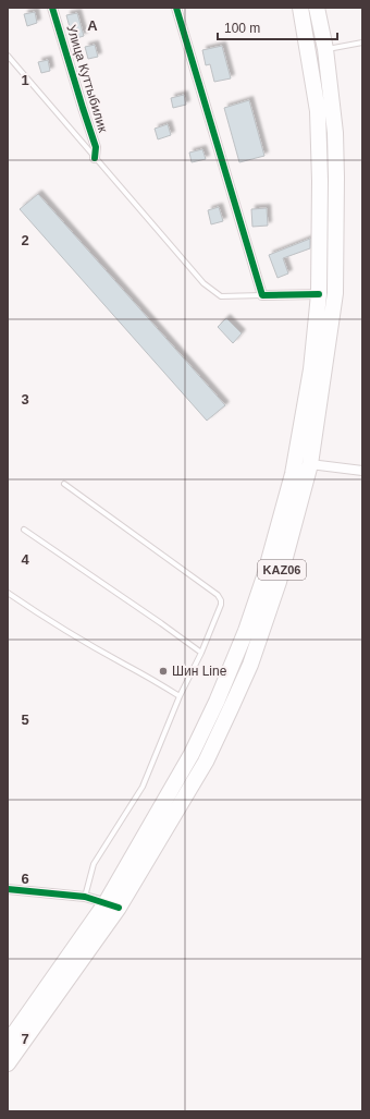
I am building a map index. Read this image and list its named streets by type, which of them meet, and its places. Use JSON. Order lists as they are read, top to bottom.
{
  "streets": {
    "highway": ["KАZ06"],
    "street": ["Улица Куттыбилик"]
  },
  "places": ["Шин Line"],
  "scale_bar": "100 m",
  "grid": {
    "columns": ["A"],
    "rows": [
      "1",
      "2",
      "3",
      "4",
      "5",
      "6",
      "7"
    ]
  }
}
